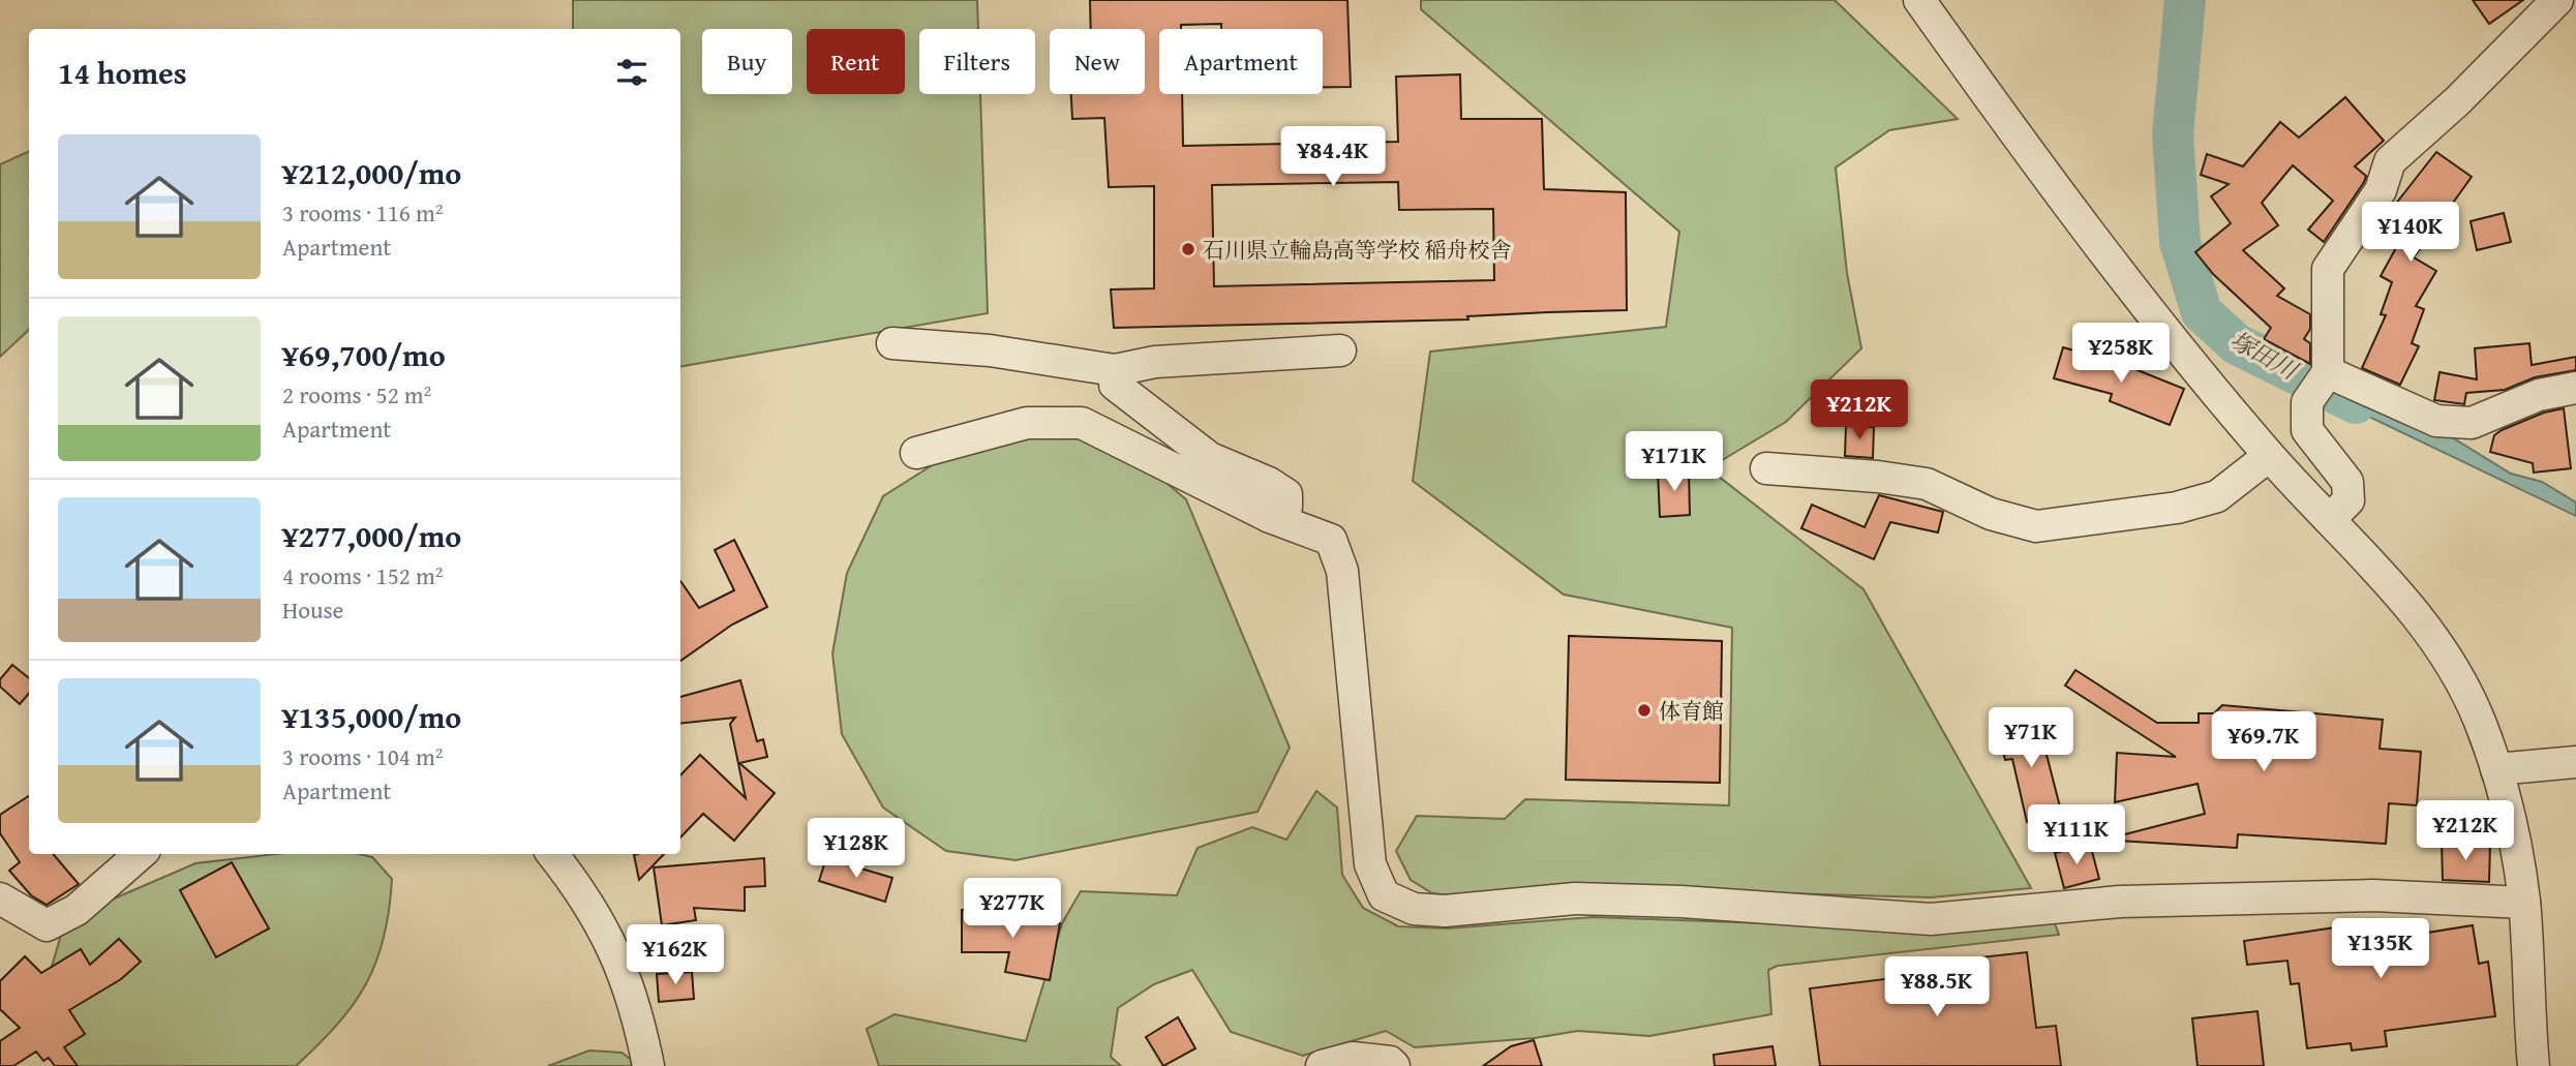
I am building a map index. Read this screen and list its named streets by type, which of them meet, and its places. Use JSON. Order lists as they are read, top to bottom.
{
  "water": ["塚田川"],
  "places": ["石川県立輪島高等学校 稲舟校舎", "体育館"],
  "page": {
    "chip": [
      "Buy",
      "Rent",
      "Filters",
      "New",
      "Apartment"
    ],
    "heading": "14 homes",
    "list": [
      {
        "name": "¥212,000/mo",
        "note": "3 rooms · 116 m² · Apartment"
      },
      {
        "name": "¥69,700/mo",
        "note": "2 rooms · 52 m² · Apartment"
      },
      {
        "name": "¥277,000/mo",
        "note": "4 rooms · 152 m² · House"
      },
      {
        "name": "¥135,000/mo",
        "note": "3 rooms · 104 m² · Apartment"
      }
    ],
    "price": [
      "¥84.4K",
      "¥140K",
      "¥258K",
      "¥212K",
      "¥171K",
      "¥71K",
      "¥69.7K",
      "¥212K",
      "¥111K",
      "¥128K",
      "¥277K",
      "¥135K",
      "¥162K",
      "¥88.5K"
    ]
  }
}
